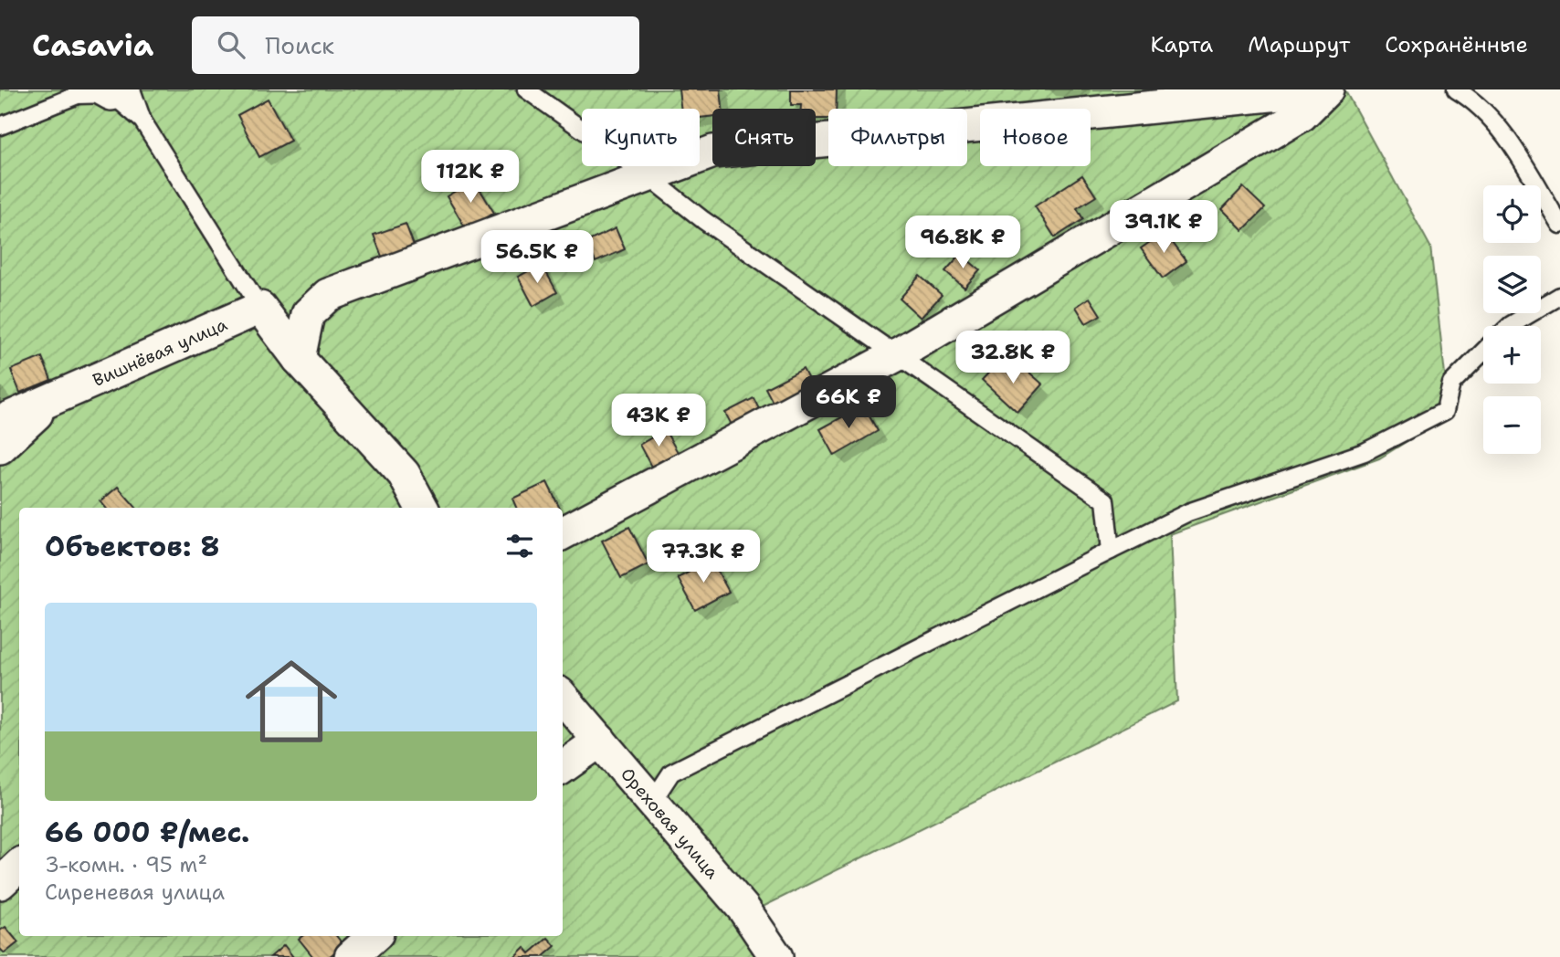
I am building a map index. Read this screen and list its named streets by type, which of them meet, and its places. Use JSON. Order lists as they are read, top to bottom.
{
  "streets": {
    "street": ["Вишнёвая улица", "Ореховая улица"]
  },
  "page": {
    "header": "Casavia",
    "search": "Поиск",
    "nav": ["Карта", "Маршрут", "Сохранённые"],
    "chip": [
      "Купить",
      "Снять",
      "Фильтры",
      "Новое"
    ],
    "price": [
      "112K ₽",
      "39.1K ₽",
      "96.8K ₽",
      "56.5K ₽",
      "32.8K ₽",
      "66K ₽",
      "43K ₽",
      "77.3K ₽"
    ],
    "map_buttons": ["+", "−"],
    "heading": "Объектов: 8",
    "list": [
      {
        "name": "66 000 ₽/мес.",
        "note": "3-комн. · 95 m² · Сиреневая улица"
      }
    ]
  }
}
